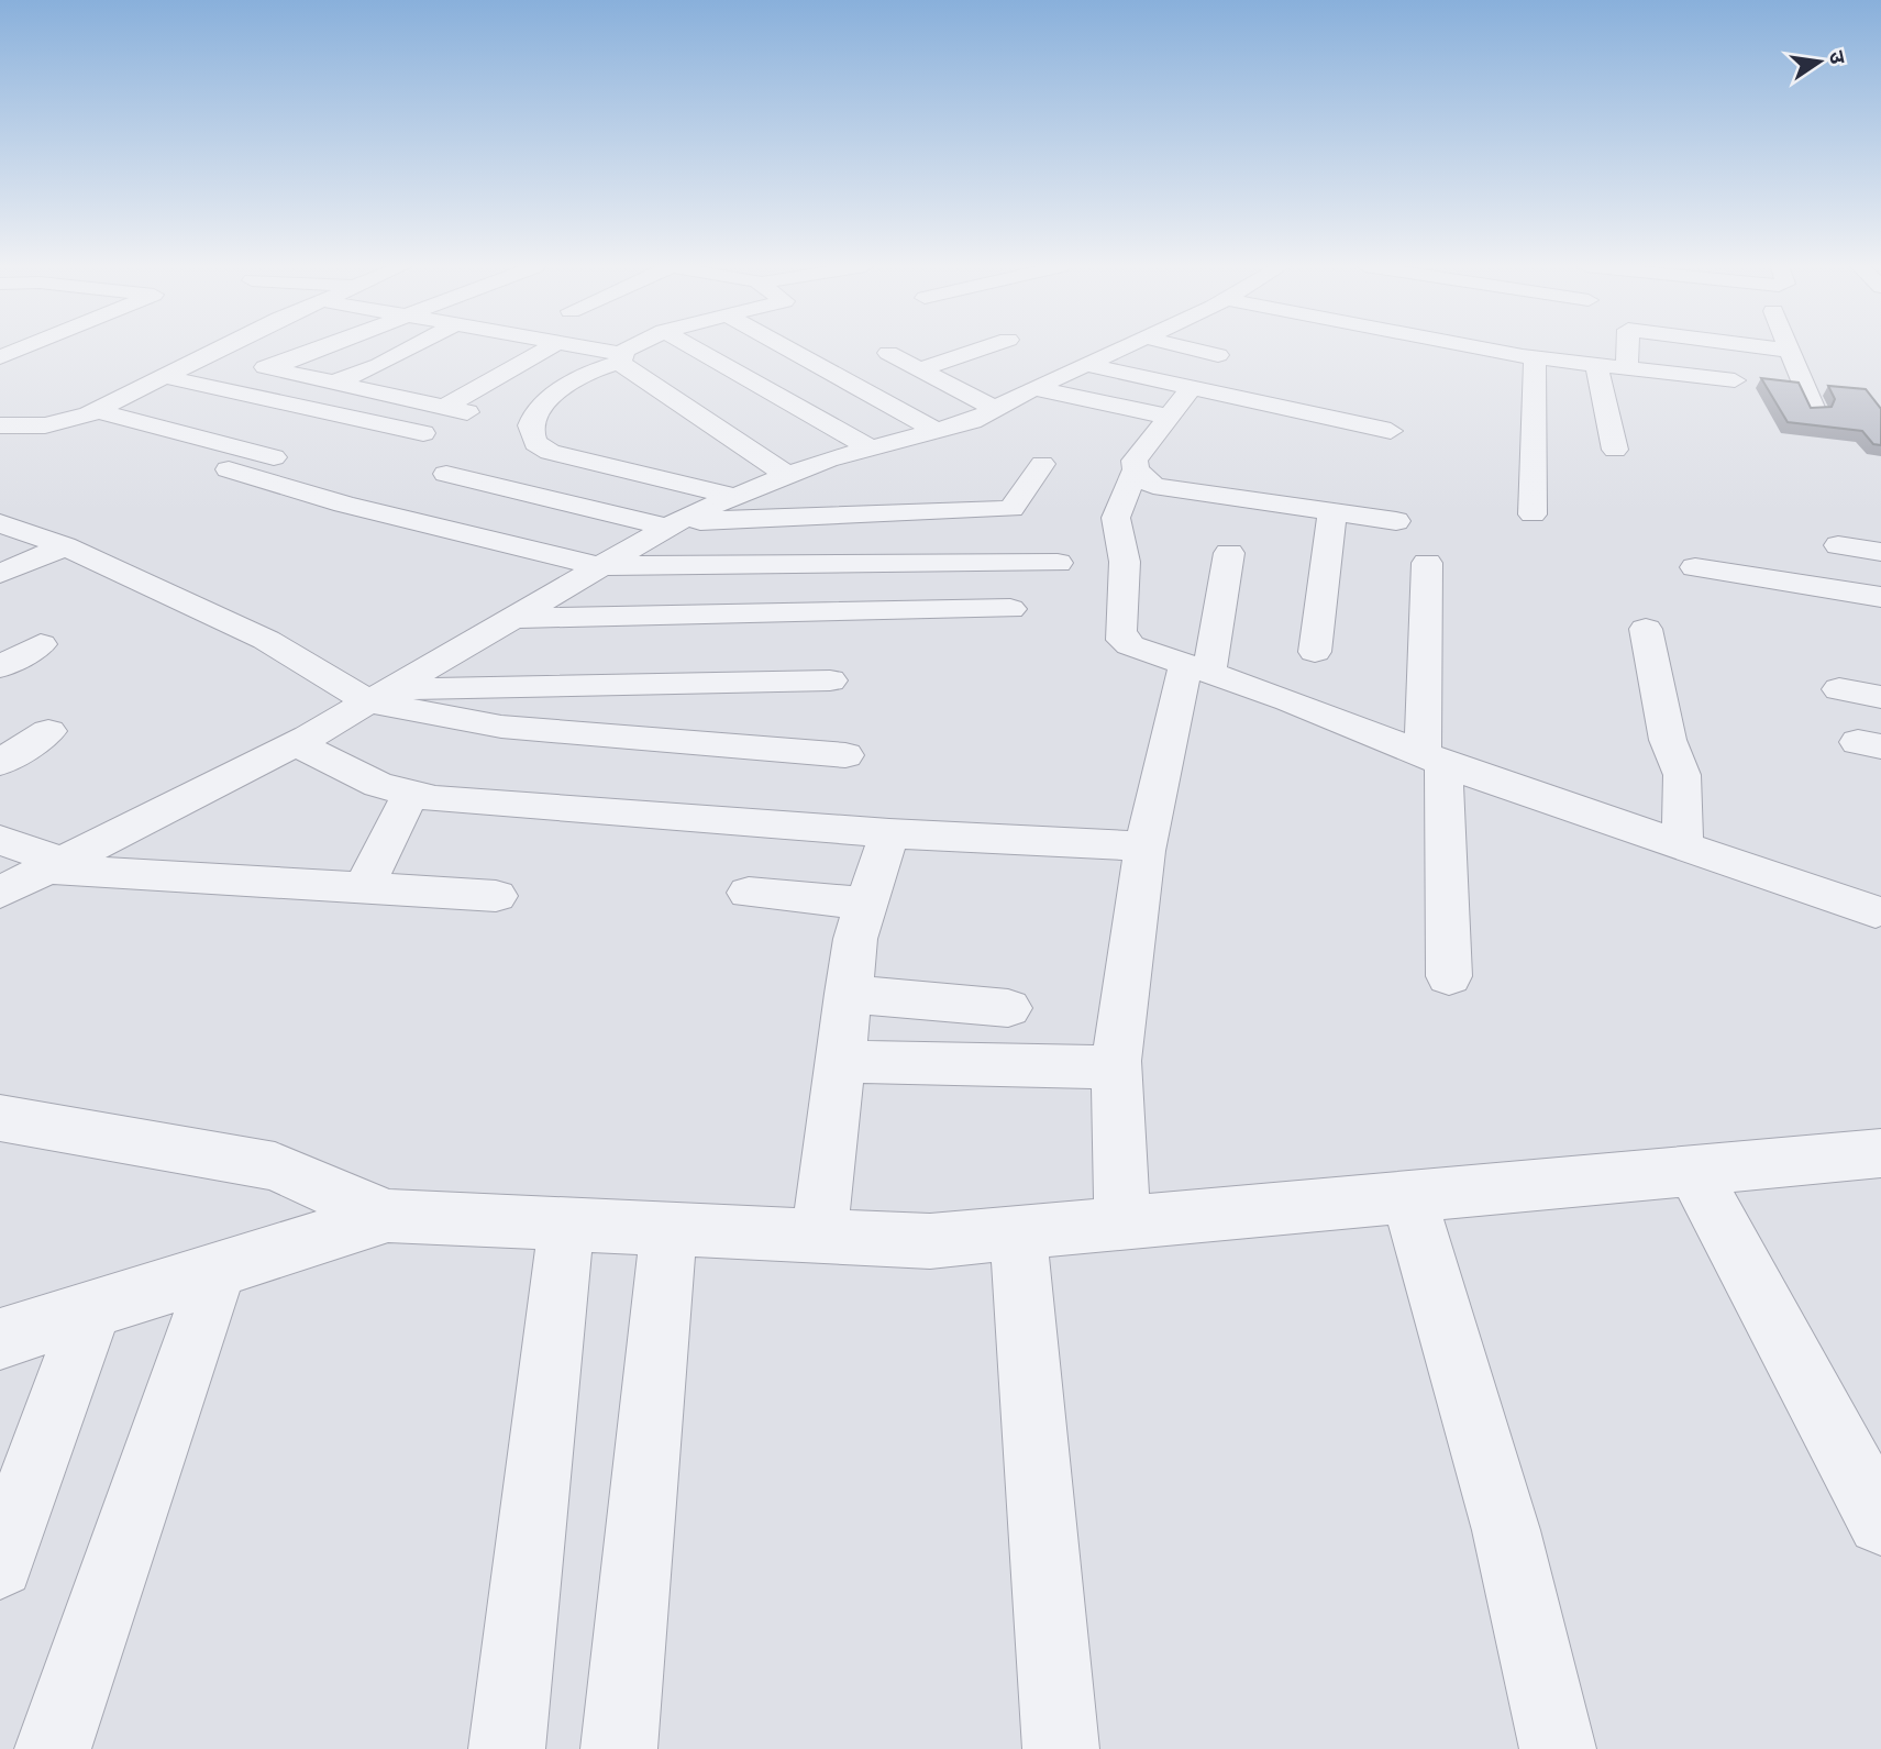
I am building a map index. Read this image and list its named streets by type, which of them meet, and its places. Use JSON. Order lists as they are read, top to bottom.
{
  "north": "right"
}
